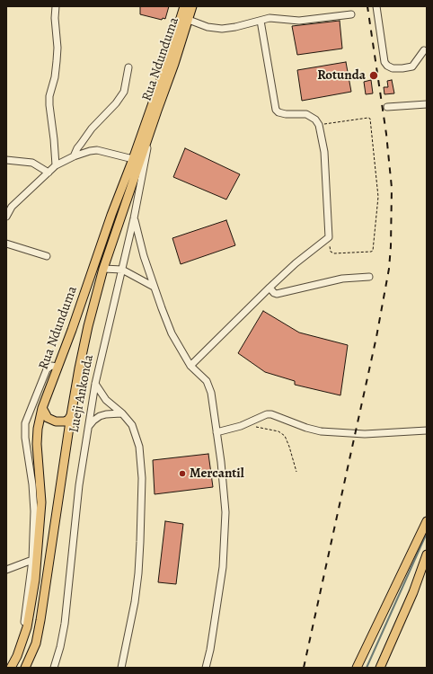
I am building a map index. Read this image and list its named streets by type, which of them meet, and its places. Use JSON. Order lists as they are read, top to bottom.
{
  "streets": {
    "main road": ["Rua Ndunduma", "Lueji Ankonda"]
  },
  "crossings": [
    ["Rua Ndunduma", "Lueji Ankonda"]
  ],
  "places": ["Rotunda", "Mercantil"]
}
